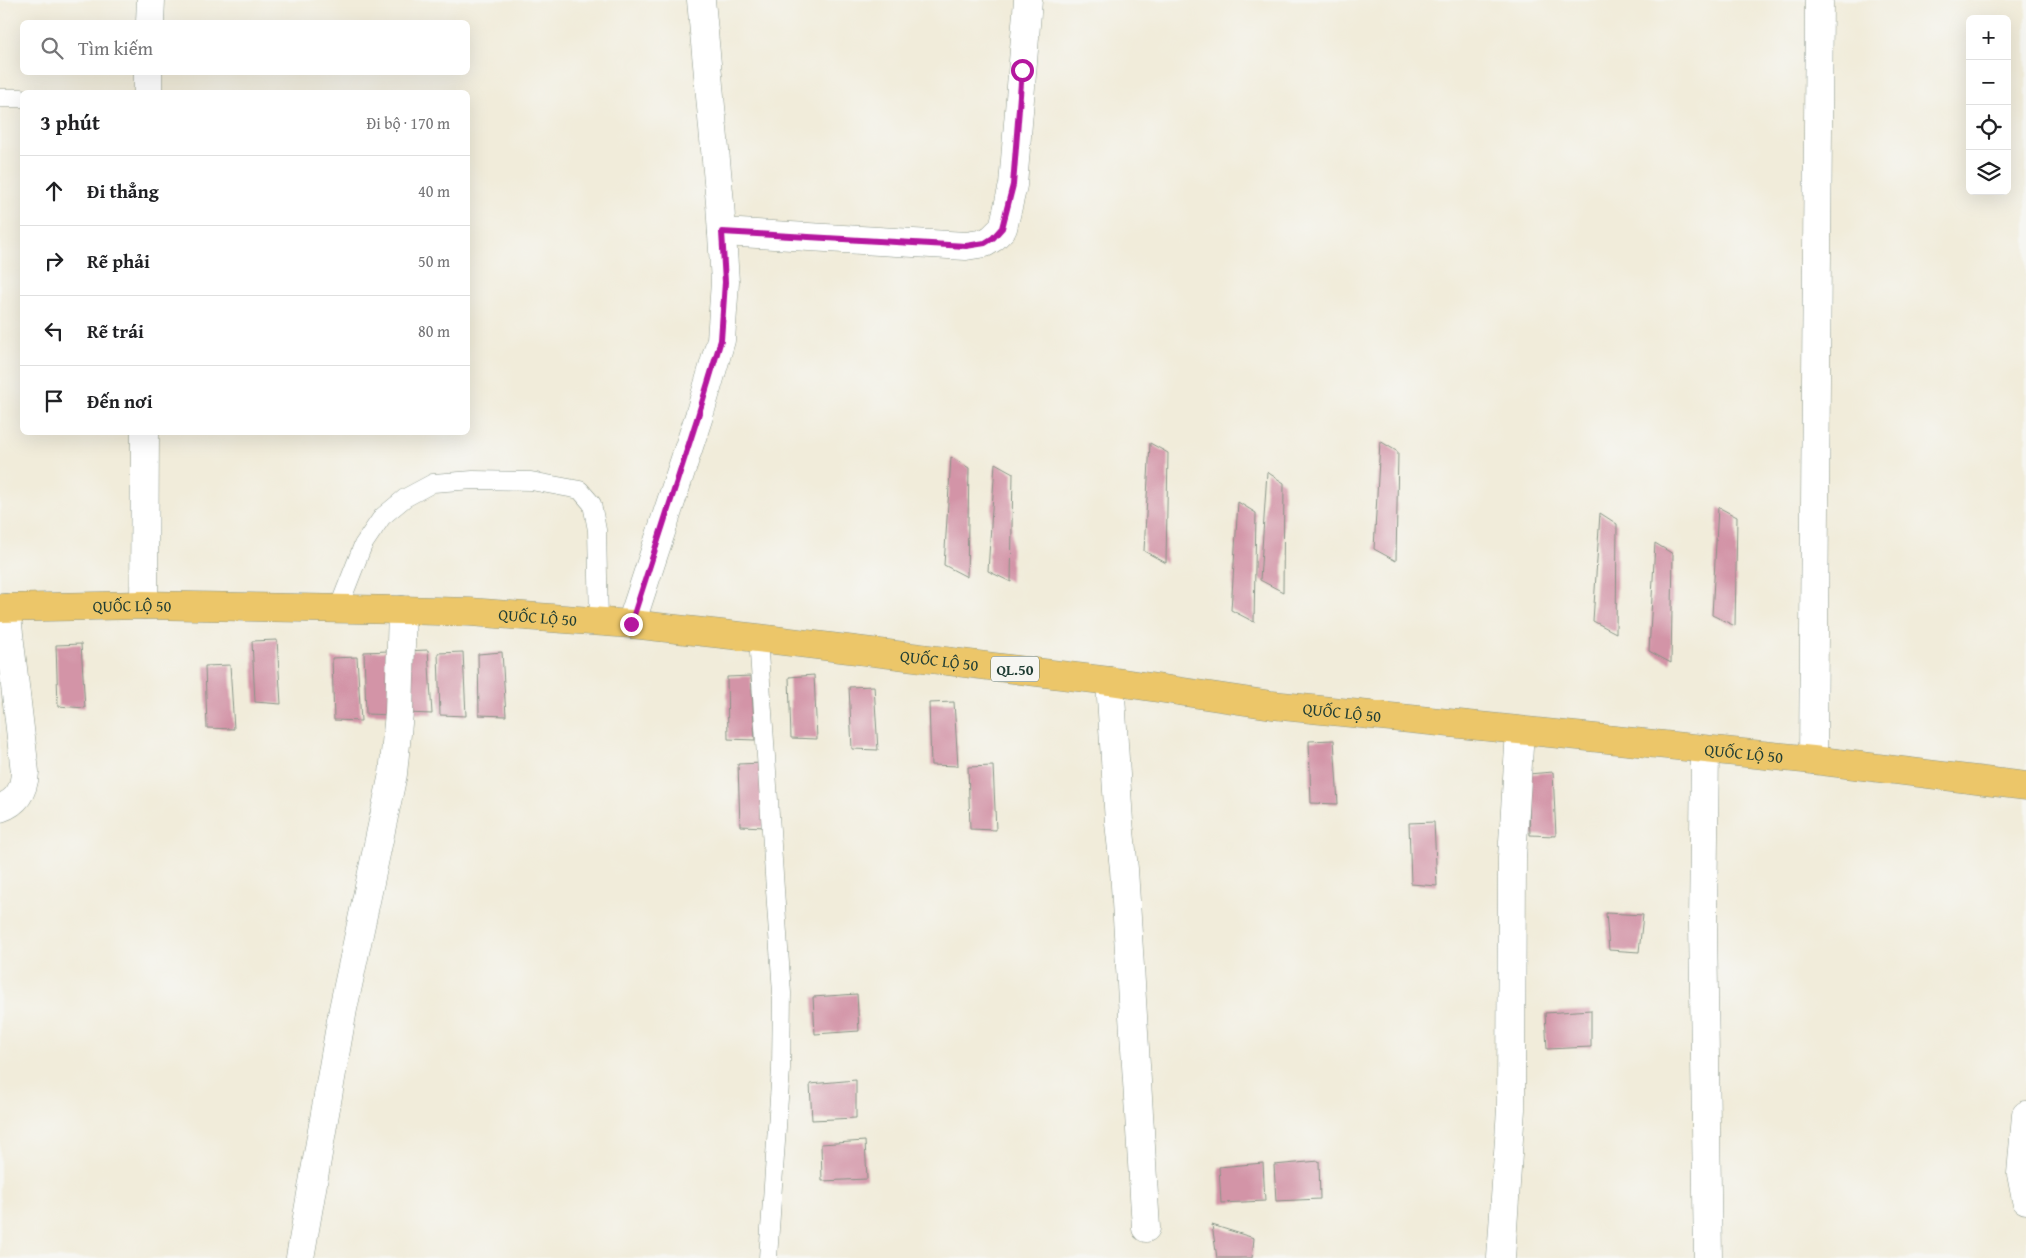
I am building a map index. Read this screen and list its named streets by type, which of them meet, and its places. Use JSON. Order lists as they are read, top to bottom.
{
  "streets": {
    "highway": ["QUỐC LỘ 50", "QL.50"]
  },
  "page": {
    "map_buttons": ["+", "−"],
    "search": "Tìm kiếm",
    "heading": ["3 phút", "Đi bộ · 170 m"],
    "list": [
      ["Đi thẳng", "40 m"],
      ["Rẽ phải", "50 m"],
      ["Rẽ trái", "80 m"],
      "Đến nơi"
    ]
  }
}
